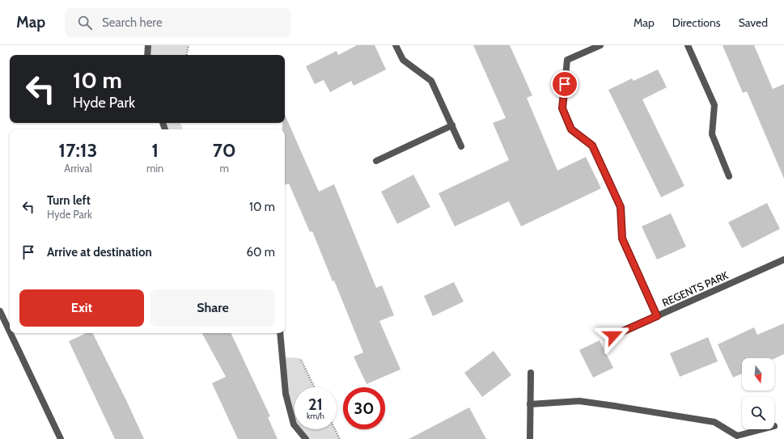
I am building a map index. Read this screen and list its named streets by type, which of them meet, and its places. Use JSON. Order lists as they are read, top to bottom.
{
  "streets": {
    "street": ["REGENTS PARK"]
  },
  "north": "bottom",
  "page": {
    "header": "Map",
    "search": "Search here",
    "nav": ["Map", "Directions", "Saved"],
    "turn": ["10 m", "Hyde Park"],
    "eta": [
      "17:13",
      "Arrival",
      "1",
      "min",
      "70",
      "m"
    ],
    "list": [
      {
        "name": "Turn left",
        "note": "Hyde Park",
        "value": "10 m"
      },
      {
        "name": "Arrive at destination",
        "value": "60 m"
      }
    ],
    "buttons": ["Exit", "Share"],
    "speed": "21 km/h",
    "limit": "30"
  }
}
